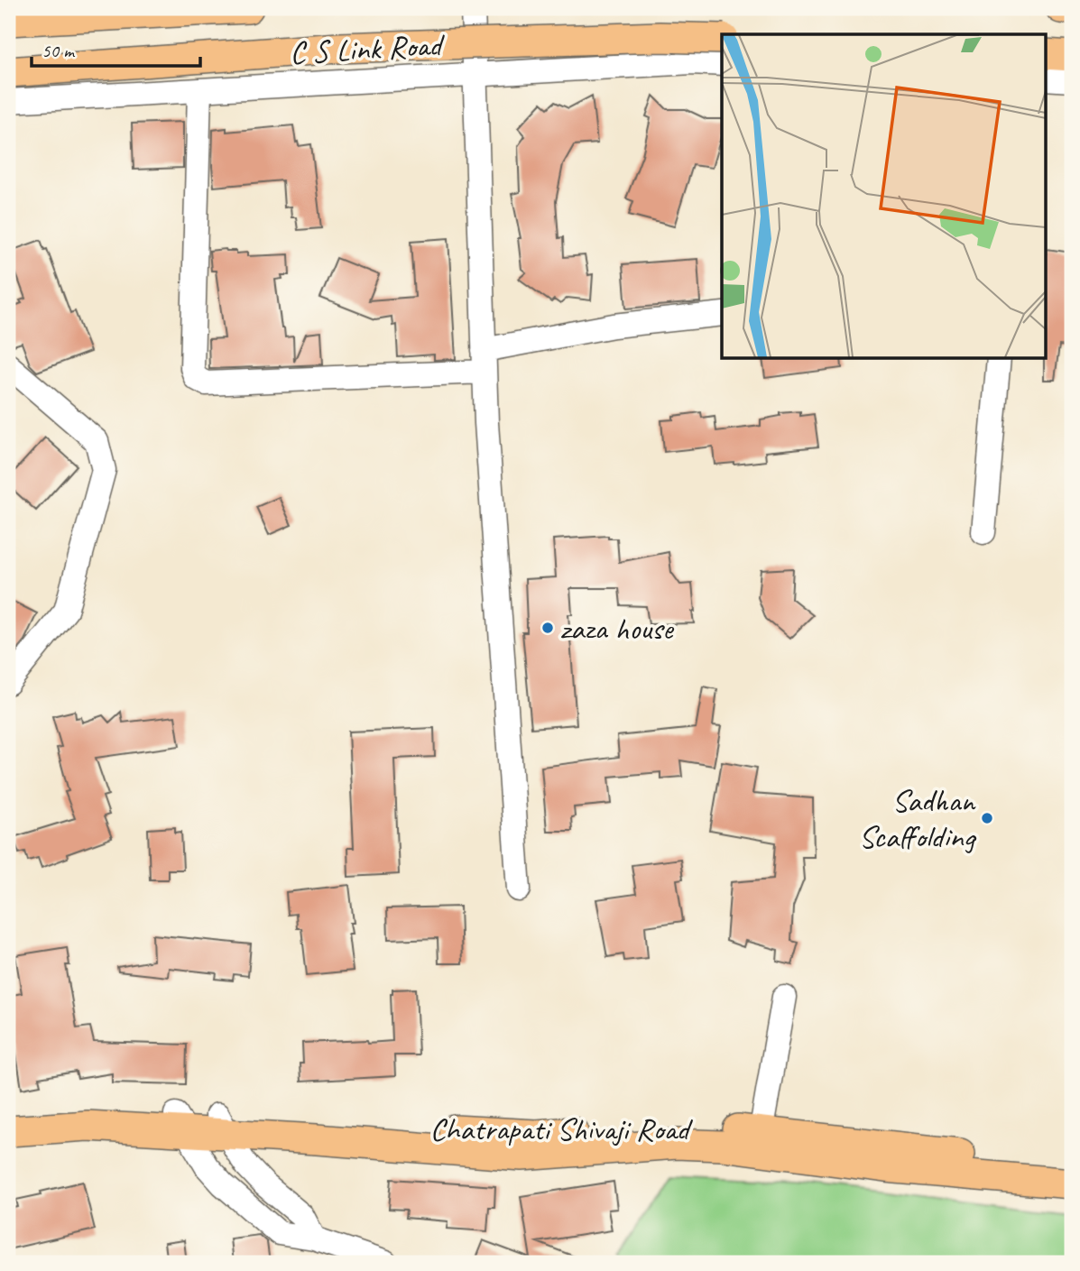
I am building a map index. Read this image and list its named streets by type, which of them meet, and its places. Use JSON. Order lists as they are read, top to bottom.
{
  "streets": {
    "main road": ["C S Link Road"]
  },
  "places": ["zaza house", "Sadhan Scaffolding"],
  "scale_bar": "50 m"
}
